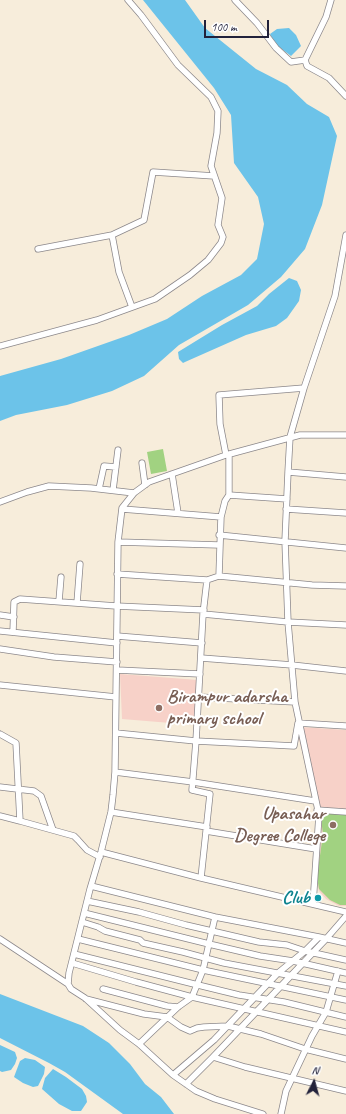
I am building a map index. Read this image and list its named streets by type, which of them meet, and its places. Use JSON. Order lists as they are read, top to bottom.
{
  "places": ["Birampur adarsha primary school", "Upasahar Degree College", "Club"],
  "scale_bar": "100 m",
  "north": "top"
}
